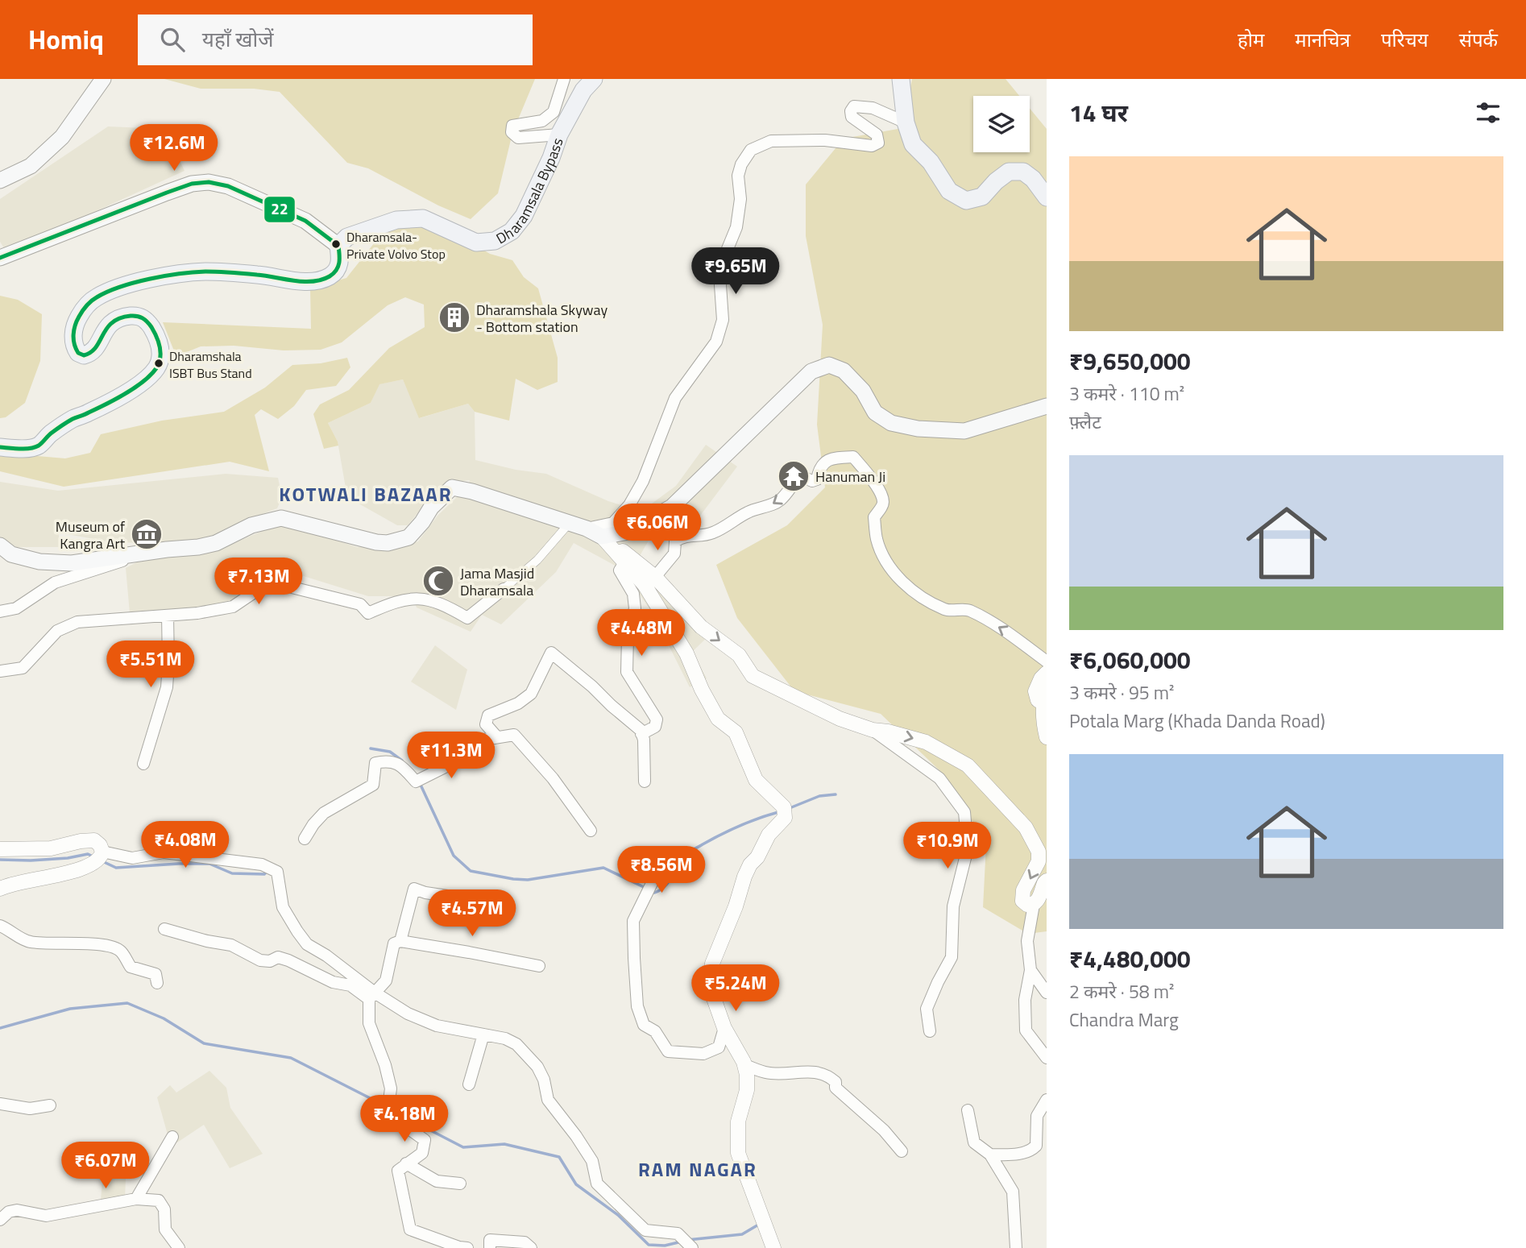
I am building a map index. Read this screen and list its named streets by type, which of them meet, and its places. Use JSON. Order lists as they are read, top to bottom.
{
  "streets": {
    "main road": ["Dharamsala Bypass"]
  },
  "districts": ["KOTWALI BAZAAR", "RAM NAGAR"],
  "places": {
    "other": ["Dharamsala- Private Volvo Stop", "Dharamshala ISBT Bus Stand"],
    "building": ["Dharamshala Skyway - Bottom station"],
    "temple": ["Hanuman Ji"],
    "museum": ["Museum of Kangra Art"],
    "mosque": ["Jama Masjid Dharamsala"]
  },
  "lines": ["transit line 22"],
  "page": {
    "header": "Homiq",
    "search": "यहाँ खोजें",
    "nav": [
      "होम",
      "मानचित्र",
      "परिचय",
      "संपर्क"
    ],
    "heading": "14 घर",
    "price": [
      "₹12.6M",
      "₹9.65M",
      "₹6.06M",
      "₹7.13M",
      "₹4.48M",
      "₹5.51M",
      "₹11.3M",
      "₹4.08M",
      "₹10.9M",
      "₹8.56M",
      "₹4.57M",
      "₹5.24M",
      "₹4.18M",
      "₹6.07M"
    ],
    "list": [
      {
        "name": "₹9,650,000",
        "note": "3 कमरे · 110 m² · फ़्लैट"
      },
      {
        "name": "₹6,060,000",
        "note": "3 कमरे · 95 m² · Potala Marg (Khada Danda Road)"
      },
      {
        "name": "₹4,480,000",
        "note": "2 कमरे · 58 m² · Chandra Marg"
      }
    ]
  }
}
